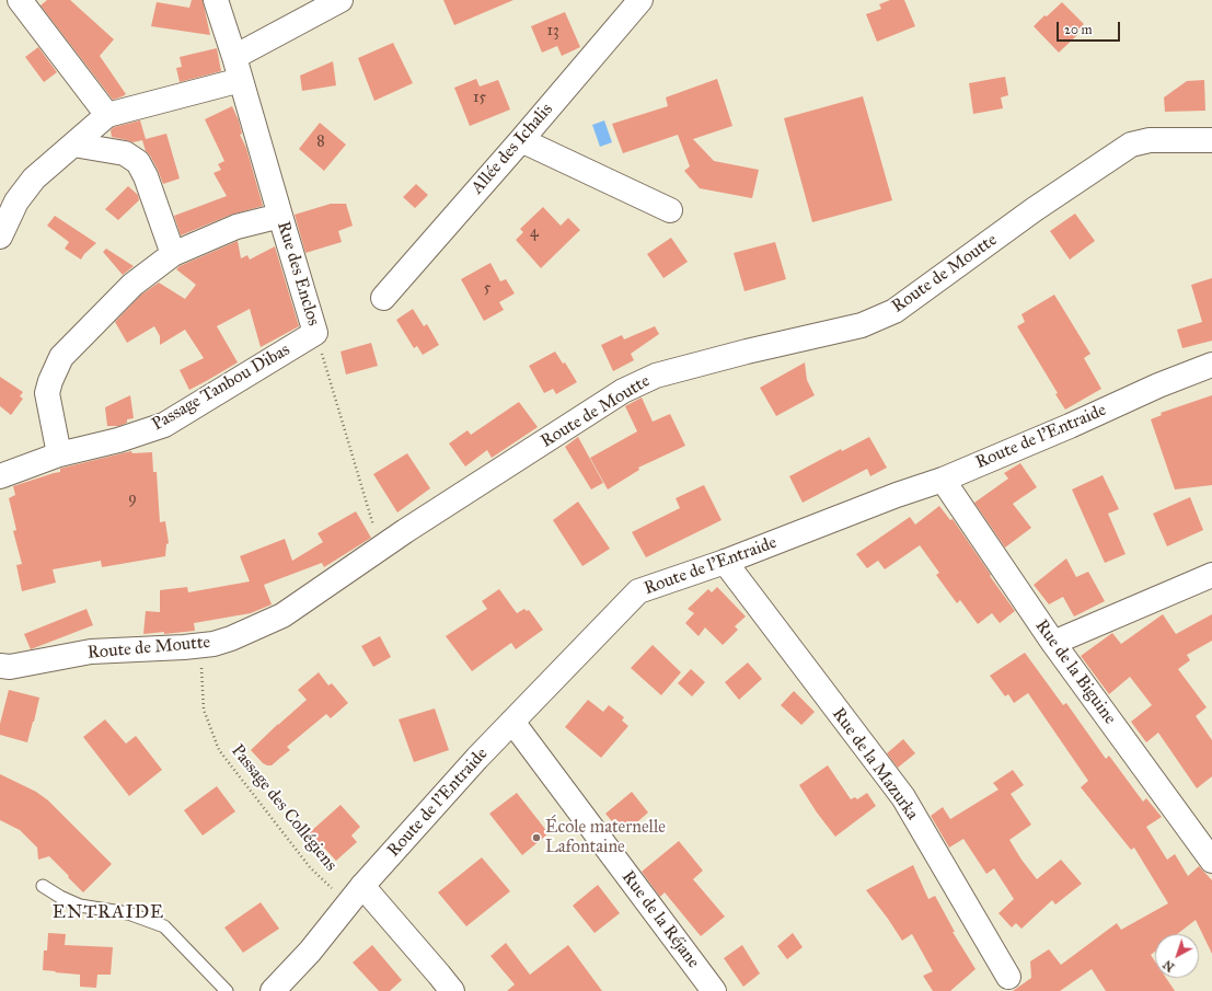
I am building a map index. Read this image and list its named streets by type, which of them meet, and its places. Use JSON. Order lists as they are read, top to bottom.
{
  "streets": {
    "street": [
      "Allée des Ichalis",
      "Rue des Enclos",
      "Route de Moutte",
      "Passage Tanbou Dibas",
      "Route de l'Entraide",
      "Rue de la Biguine",
      "Rue de la Mazurka",
      "Rue de la Réjane"
    ],
    "path": ["Passage des Collégiens"]
  },
  "crossings": [
    ["Rue des Enclos", "Route de Moutte"],
    ["Rue des Enclos", "Passage Tanbou Dibas"],
    ["Route de Moutte", "Passage des Collégiens"],
    ["Route de l'Entraide", "Rue de la Biguine"],
    ["Route de l'Entraide", "Rue de la Mazurka"],
    ["Route de l'Entraide", "Passage des Collégiens"],
    ["Route de l'Entraide", "Rue de la Réjane"]
  ],
  "districts": ["ENTRAIDE"],
  "places": ["École maternelle Lafontaine"],
  "house_numbers": [
    "13",
    "15",
    "8",
    "4",
    "5",
    "9"
  ],
  "scale_bar": "20 m",
  "north": "bottom left"
}
